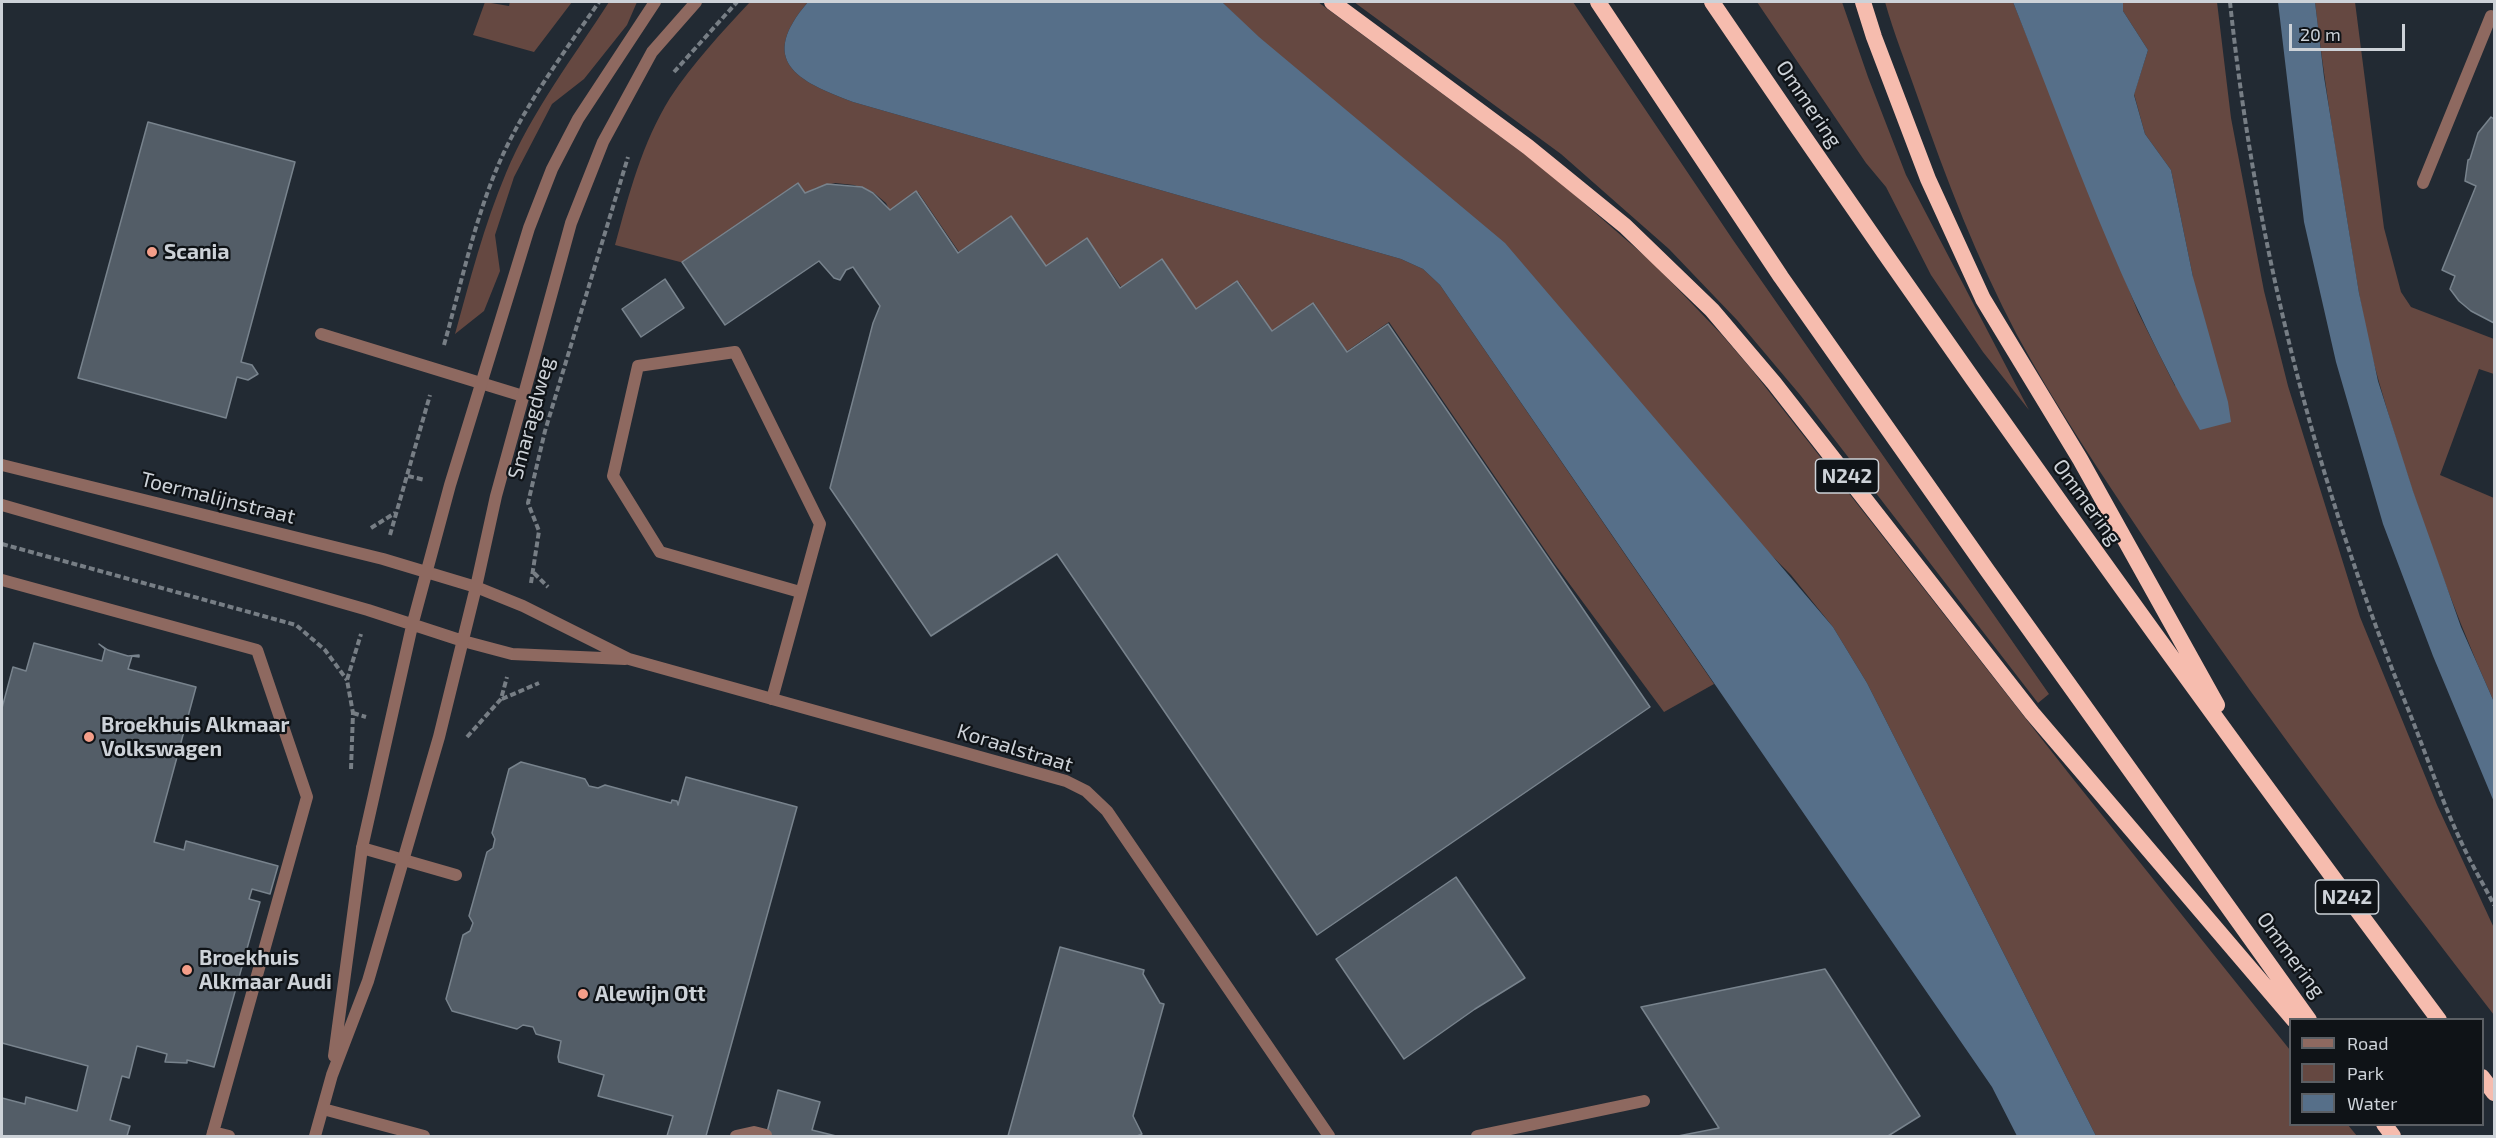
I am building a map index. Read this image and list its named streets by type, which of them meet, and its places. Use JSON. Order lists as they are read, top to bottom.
{
  "streets": {
    "highway": ["Ommering", "N242"],
    "street": ["Smaragdweg", "Toermalijnstraat", "Koraalstraat"]
  },
  "crossings": [
    ["Ommering", "N242"],
    ["Smaragdweg", "Toermalijnstraat"],
    ["Smaragdweg", "Koraalstraat"],
    ["Toermalijnstraat", "Koraalstraat"]
  ],
  "places": [
    "Scania",
    "Broekhuis Alkmaar Volkswagen",
    "Broekhuis Alkmaar Audi",
    "Alewijn Ott"
  ],
  "legend": ["Road", "Park", "Water"],
  "scale_bar": "20 m"
}
